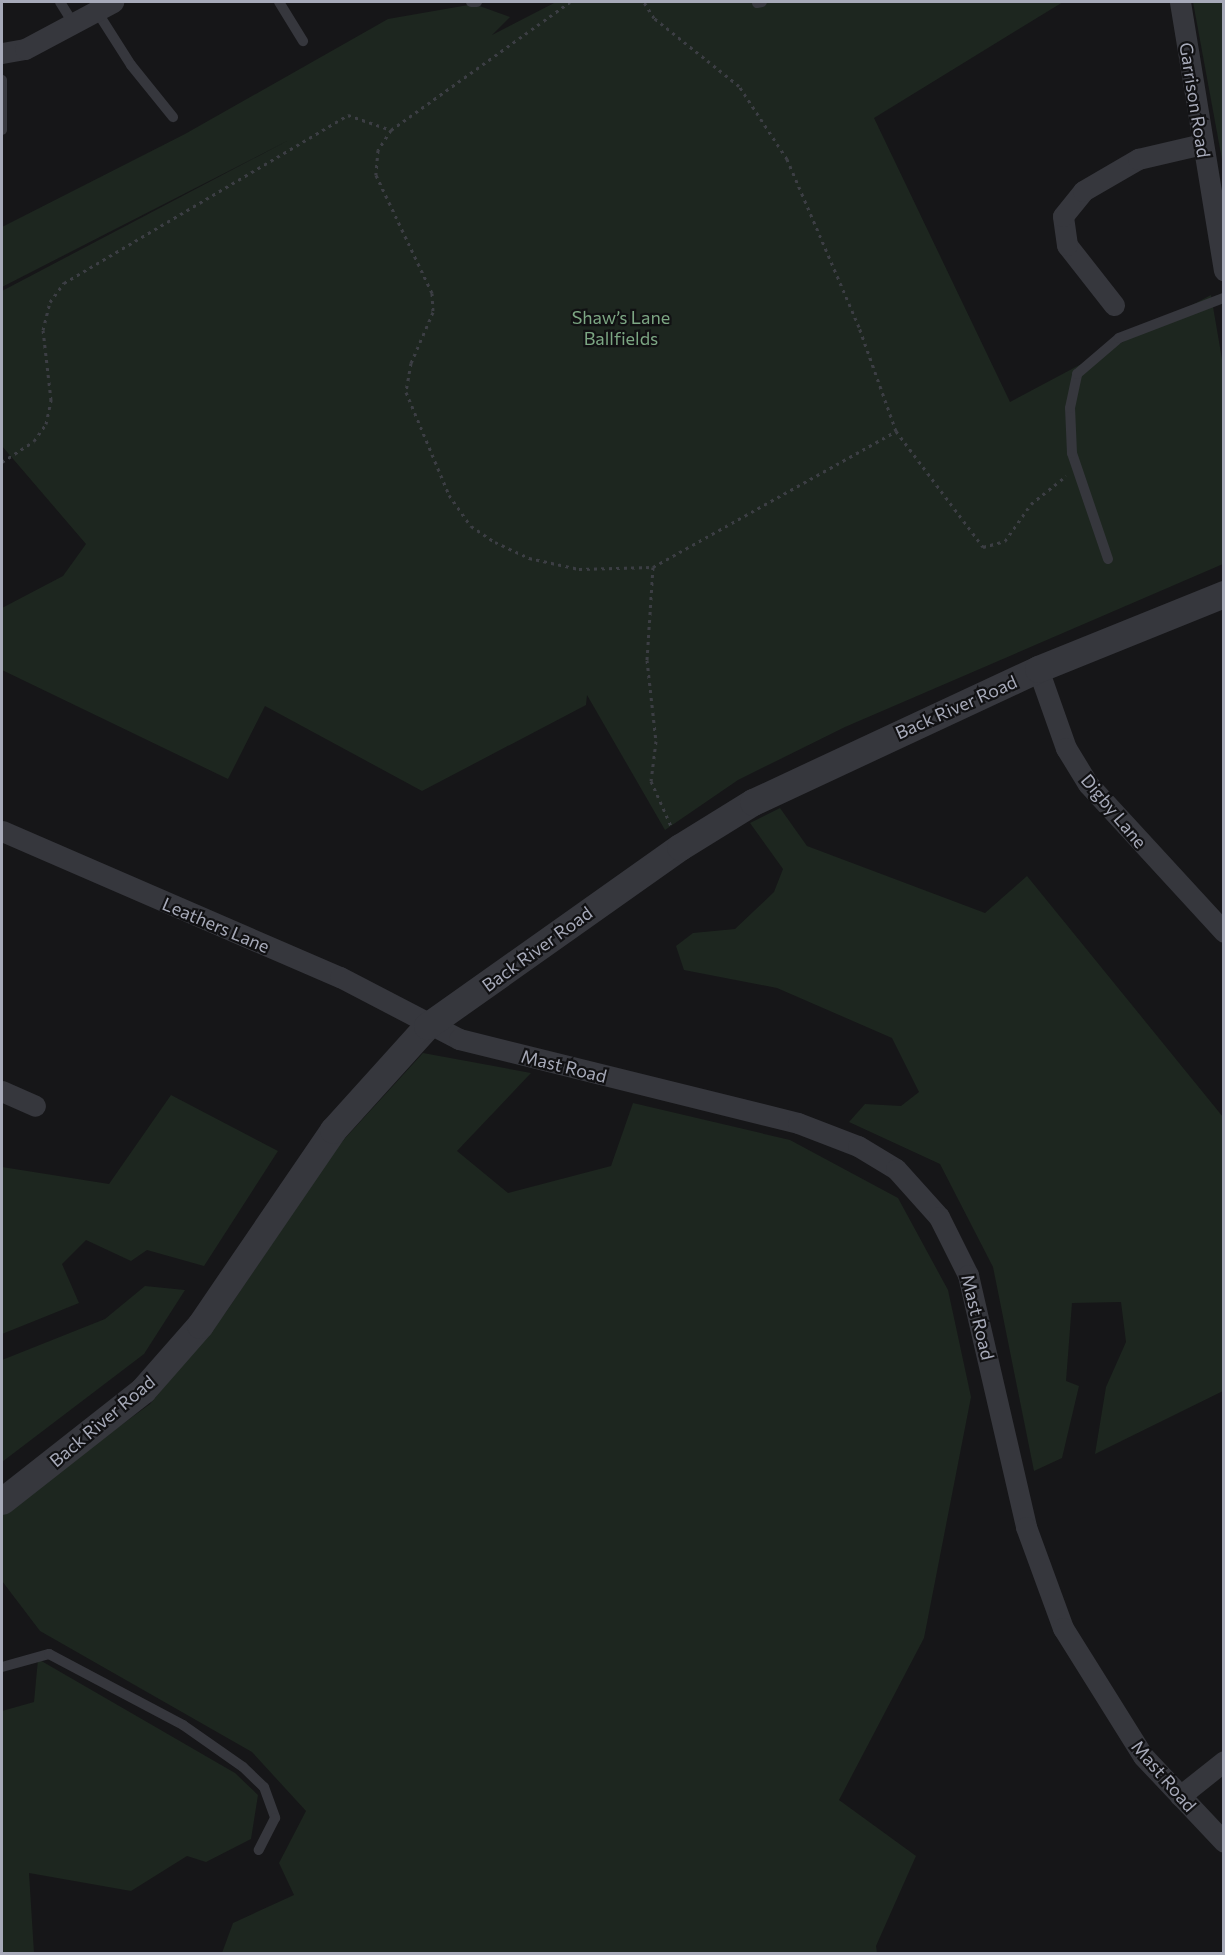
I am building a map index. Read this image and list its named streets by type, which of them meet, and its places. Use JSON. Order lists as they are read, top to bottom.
{
  "streets": {
    "street": [
      "Garrison Road",
      "Back River Road",
      "Digby Lane",
      "Leathers Lane",
      "Mast Road"
    ]
  },
  "crossings": [
    ["Back River Road", "Digby Lane"],
    ["Back River Road", "Leathers Lane"],
    ["Back River Road", "Mast Road"],
    ["Leathers Lane", "Mast Road"]
  ],
  "parks": ["Shaw’s Lane Ballfields"]
}
